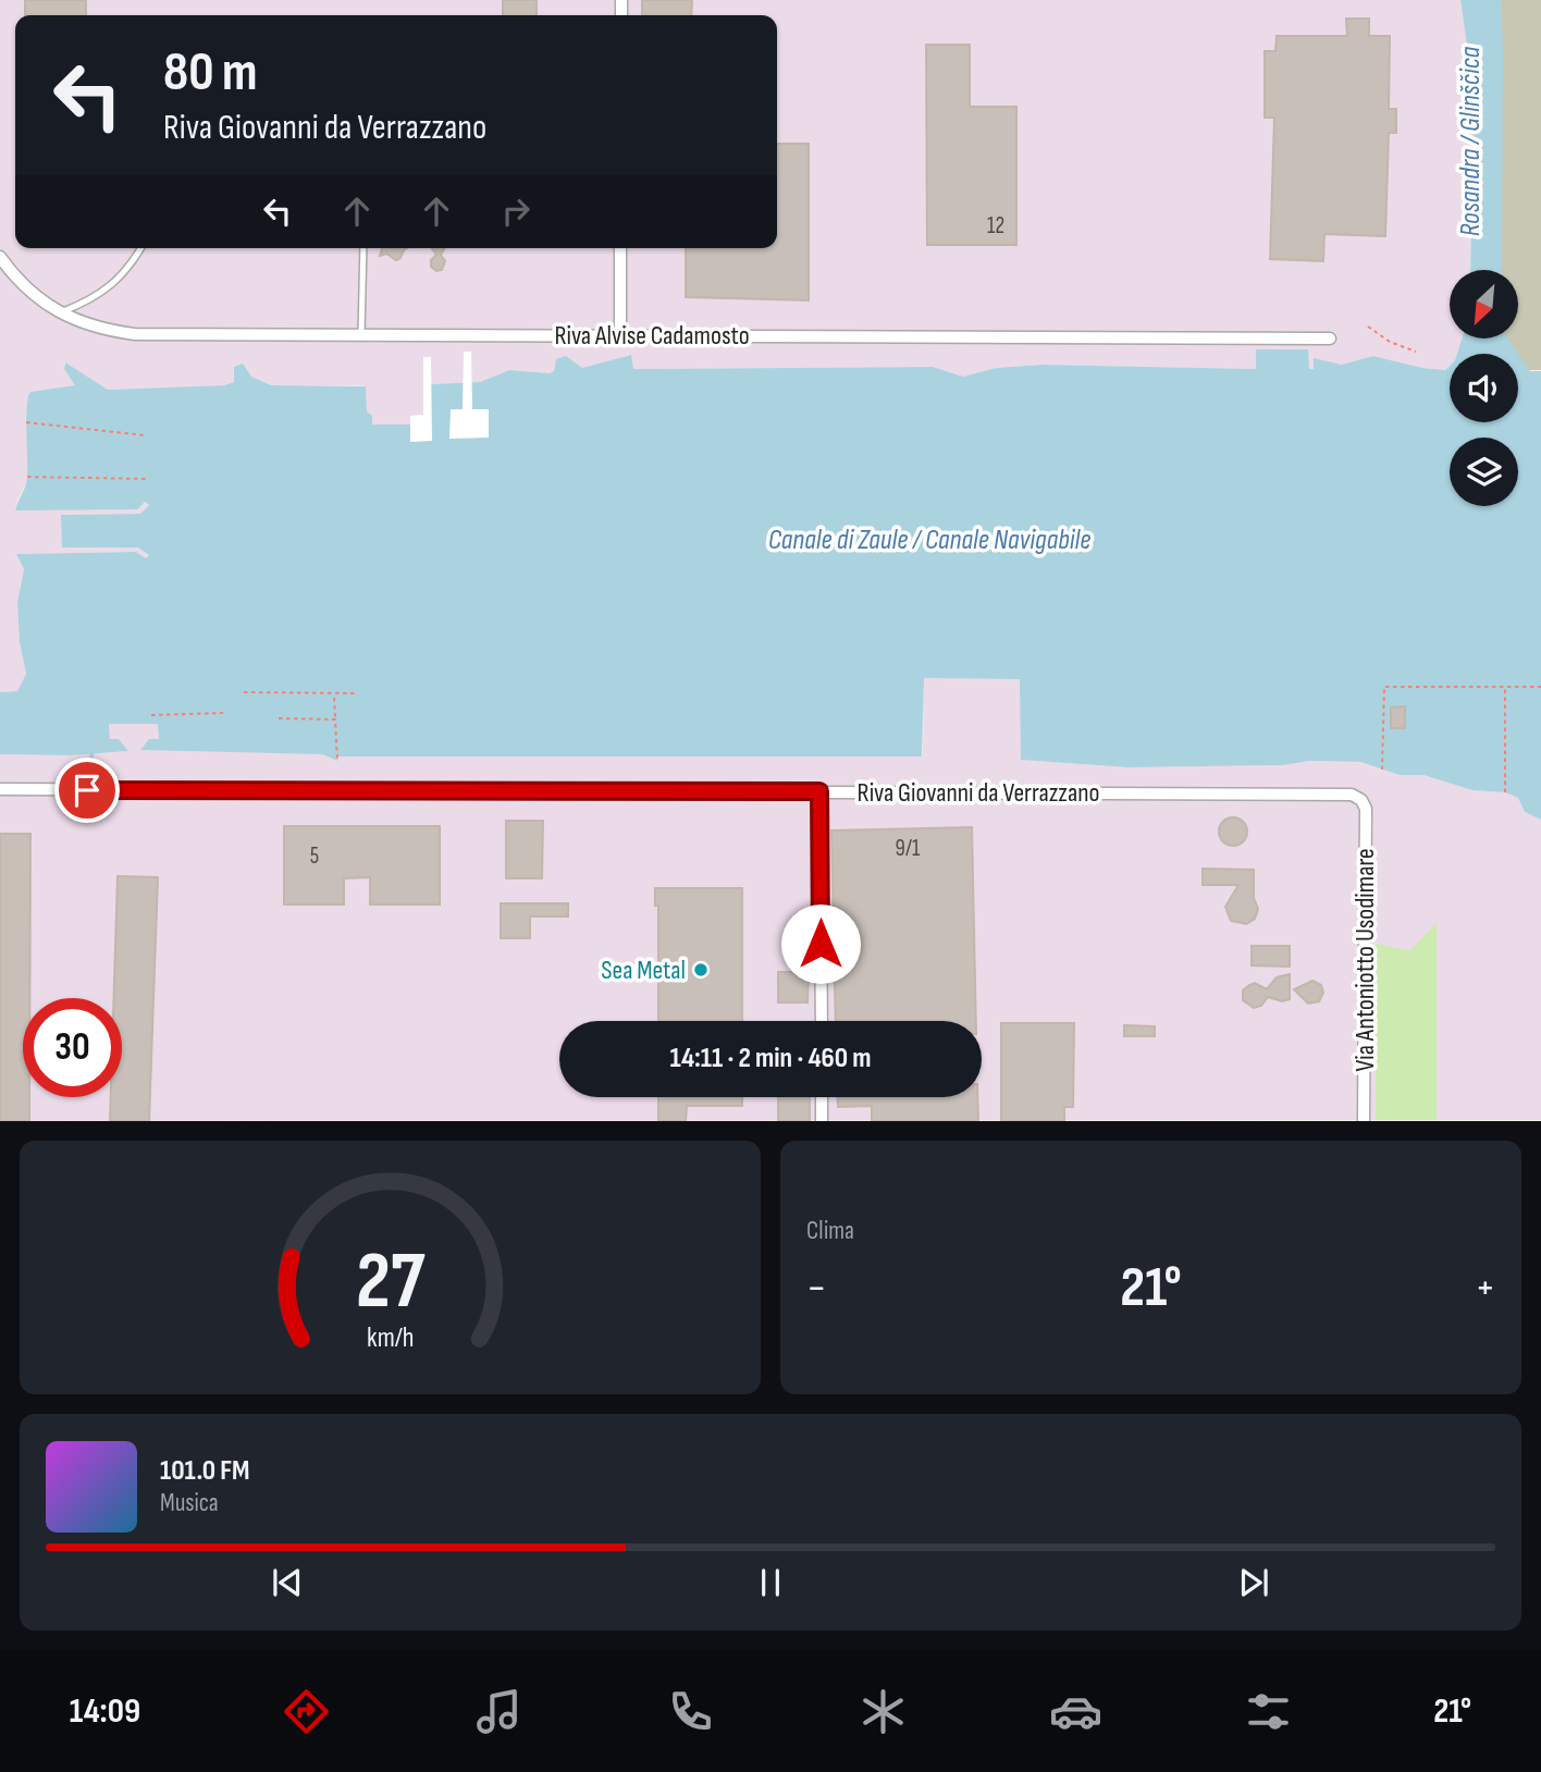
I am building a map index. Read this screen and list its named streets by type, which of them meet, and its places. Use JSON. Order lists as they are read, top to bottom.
{
  "streets": {
    "street": ["Riva Alvise Cadamosto", "Riva Giovanni da Verrazzano", "Via Antoniotto Usodimare"]
  },
  "crossings": [
    ["Riva Giovanni da Verrazzano", "Via Antoniotto Usodimare"]
  ],
  "water": ["Rosandra / Glinščica", "Canale di Zaule / Canale Navigabile"],
  "places": ["Sea Metal"],
  "house_numbers": ["12", "9/1", "5"],
  "north": "bottom left",
  "page": {
    "turn": ["80 m", "Riva Giovanni da Verrazzano"],
    "limit": "30",
    "trip": "14:11 · 2 min · 460 m",
    "tile": "Clima",
    "heat": ["−", "21°", "+"],
    "song": ["101.0 FM", "Musica"],
    "tabs": ["14:09", "21°"],
    "gauge": ["27", "km/h"]
  }
}
